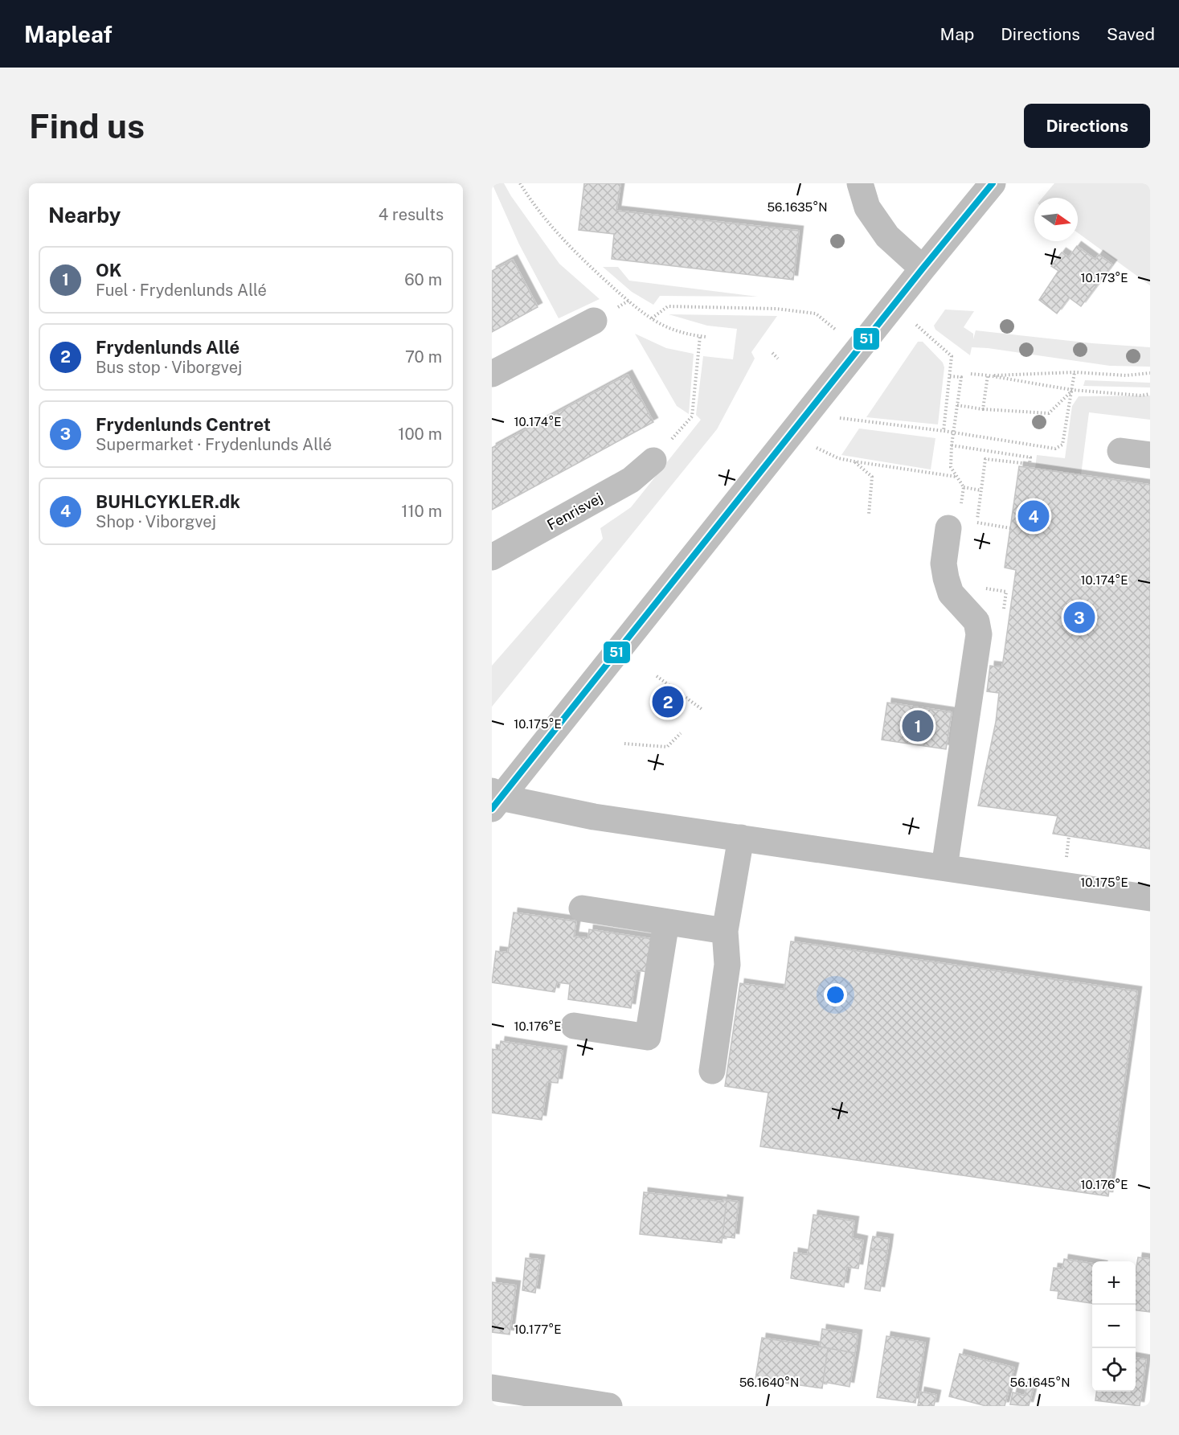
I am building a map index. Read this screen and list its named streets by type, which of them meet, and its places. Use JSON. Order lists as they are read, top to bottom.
{
  "streets": {
    "street": ["Fenrisvej"]
  },
  "lines": ["transit line 51"],
  "north": "right",
  "page": {
    "header": "Mapleaf",
    "nav": ["Map", "Directions", "Saved"],
    "buttons": "Directions",
    "title": "Find us",
    "heading": ["Nearby", "4 results"],
    "list": [
      {
        "mark": "1",
        "name": "OK",
        "note": "Fuel · Frydenlunds Allé",
        "value": "60 m"
      },
      {
        "mark": "2",
        "name": "Frydenlunds Allé",
        "note": "Bus stop · Viborgvej",
        "value": "70 m"
      },
      {
        "mark": "3",
        "name": "Frydenlunds Centret",
        "note": "Supermarket · Frydenlunds Allé",
        "value": "100 m"
      },
      {
        "mark": "4",
        "name": "BUHLCYKLER.dk",
        "note": "Shop · Viborgvej",
        "value": "110 m"
      }
    ],
    "pins": [
      "4",
      "3",
      "2",
      "1"
    ],
    "map_buttons": ["+", "−"]
  },
  "coordinates": [
    "56.1635°N",
    "10.173°E",
    "10.174°E",
    "10.175°E",
    "10.176°E",
    "10.177°E",
    "56.1640°N",
    "56.1645°N"
  ]
}
